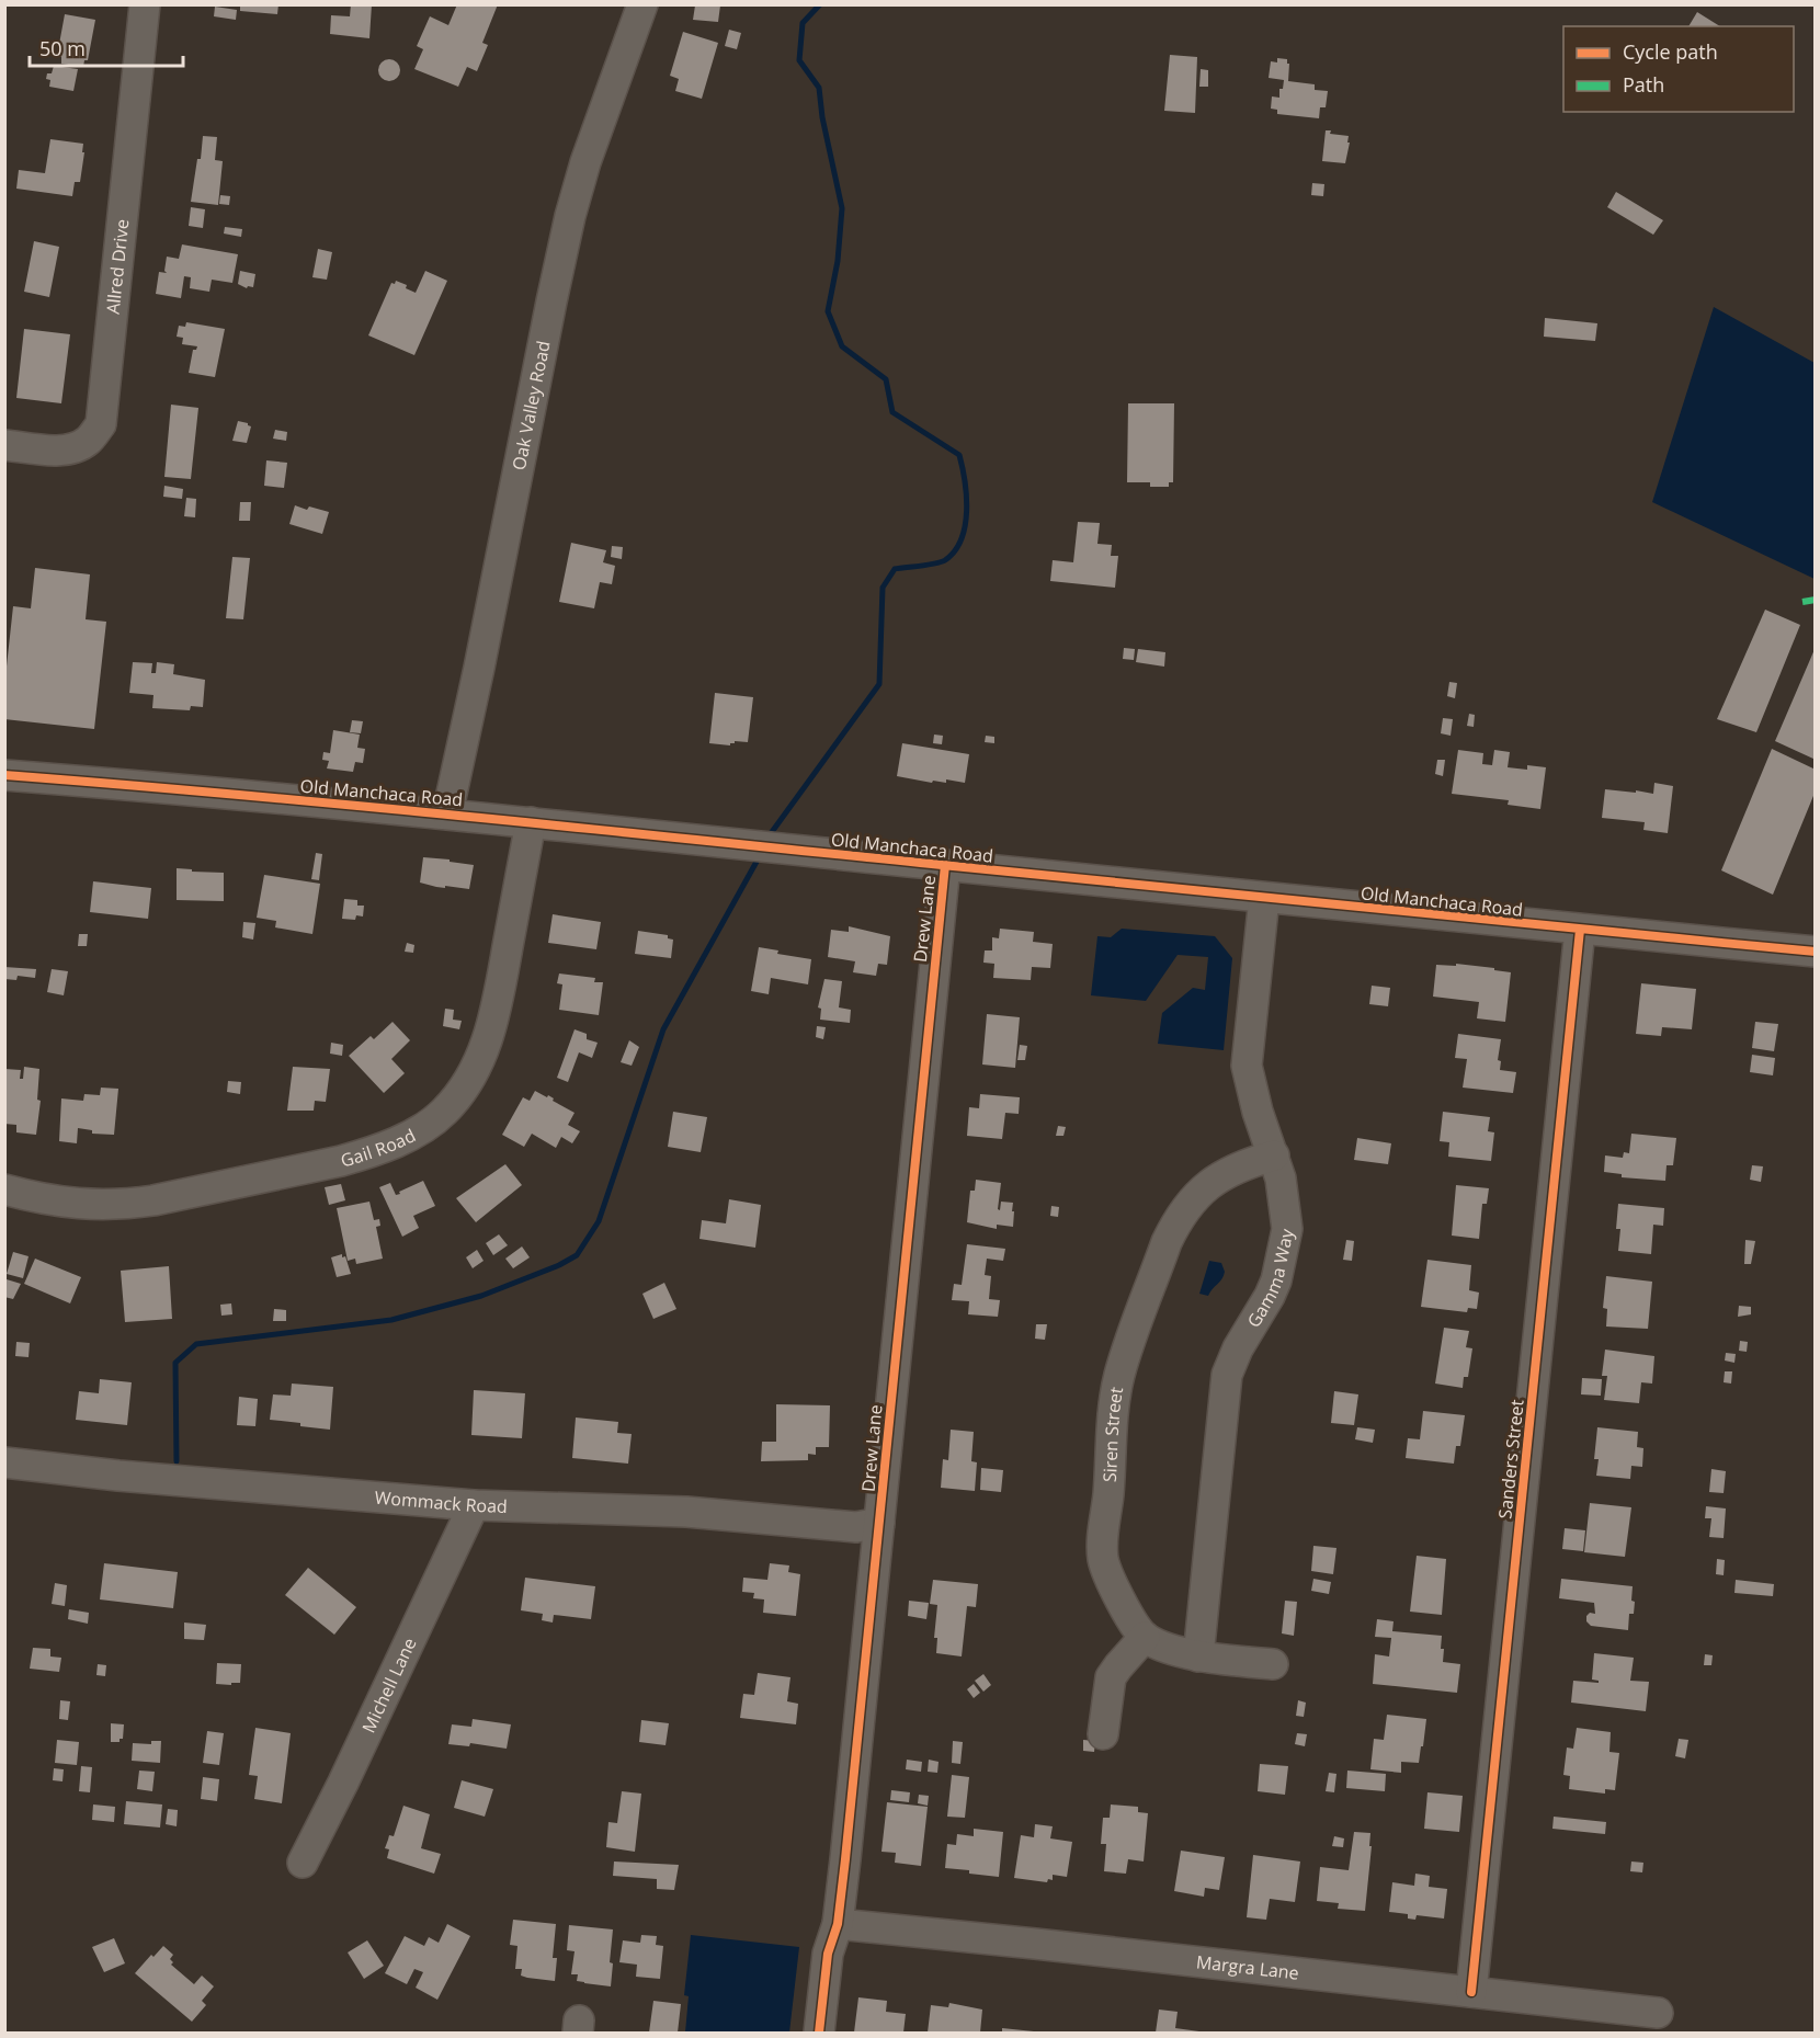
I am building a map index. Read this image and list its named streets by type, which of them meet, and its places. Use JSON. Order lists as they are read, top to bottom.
{
  "streets": {
    "street": [
      "Allred Drive",
      "Oak Valley Road",
      "Old Manchaca Road",
      "Drew Lane",
      "Gail Road",
      "Gamma Way",
      "Siren Street",
      "Sanders Street",
      "Wommack Road",
      "Michell Lane",
      "Margra Lane"
    ]
  },
  "crossings": [
    ["Oak Valley Road", "Old Manchaca Road"],
    ["Old Manchaca Road", "Drew Lane"],
    ["Old Manchaca Road", "Gail Road"],
    ["Old Manchaca Road", "Gamma Way"],
    ["Old Manchaca Road", "Sanders Street"],
    ["Drew Lane", "Wommack Road"],
    ["Drew Lane", "Margra Lane"],
    ["Gamma Way", "Siren Street"],
    ["Sanders Street", "Margra Lane"],
    ["Wommack Road", "Michell Lane"]
  ],
  "legend": ["Cycle path", "Path"],
  "scale_bar": "50 m"
}
